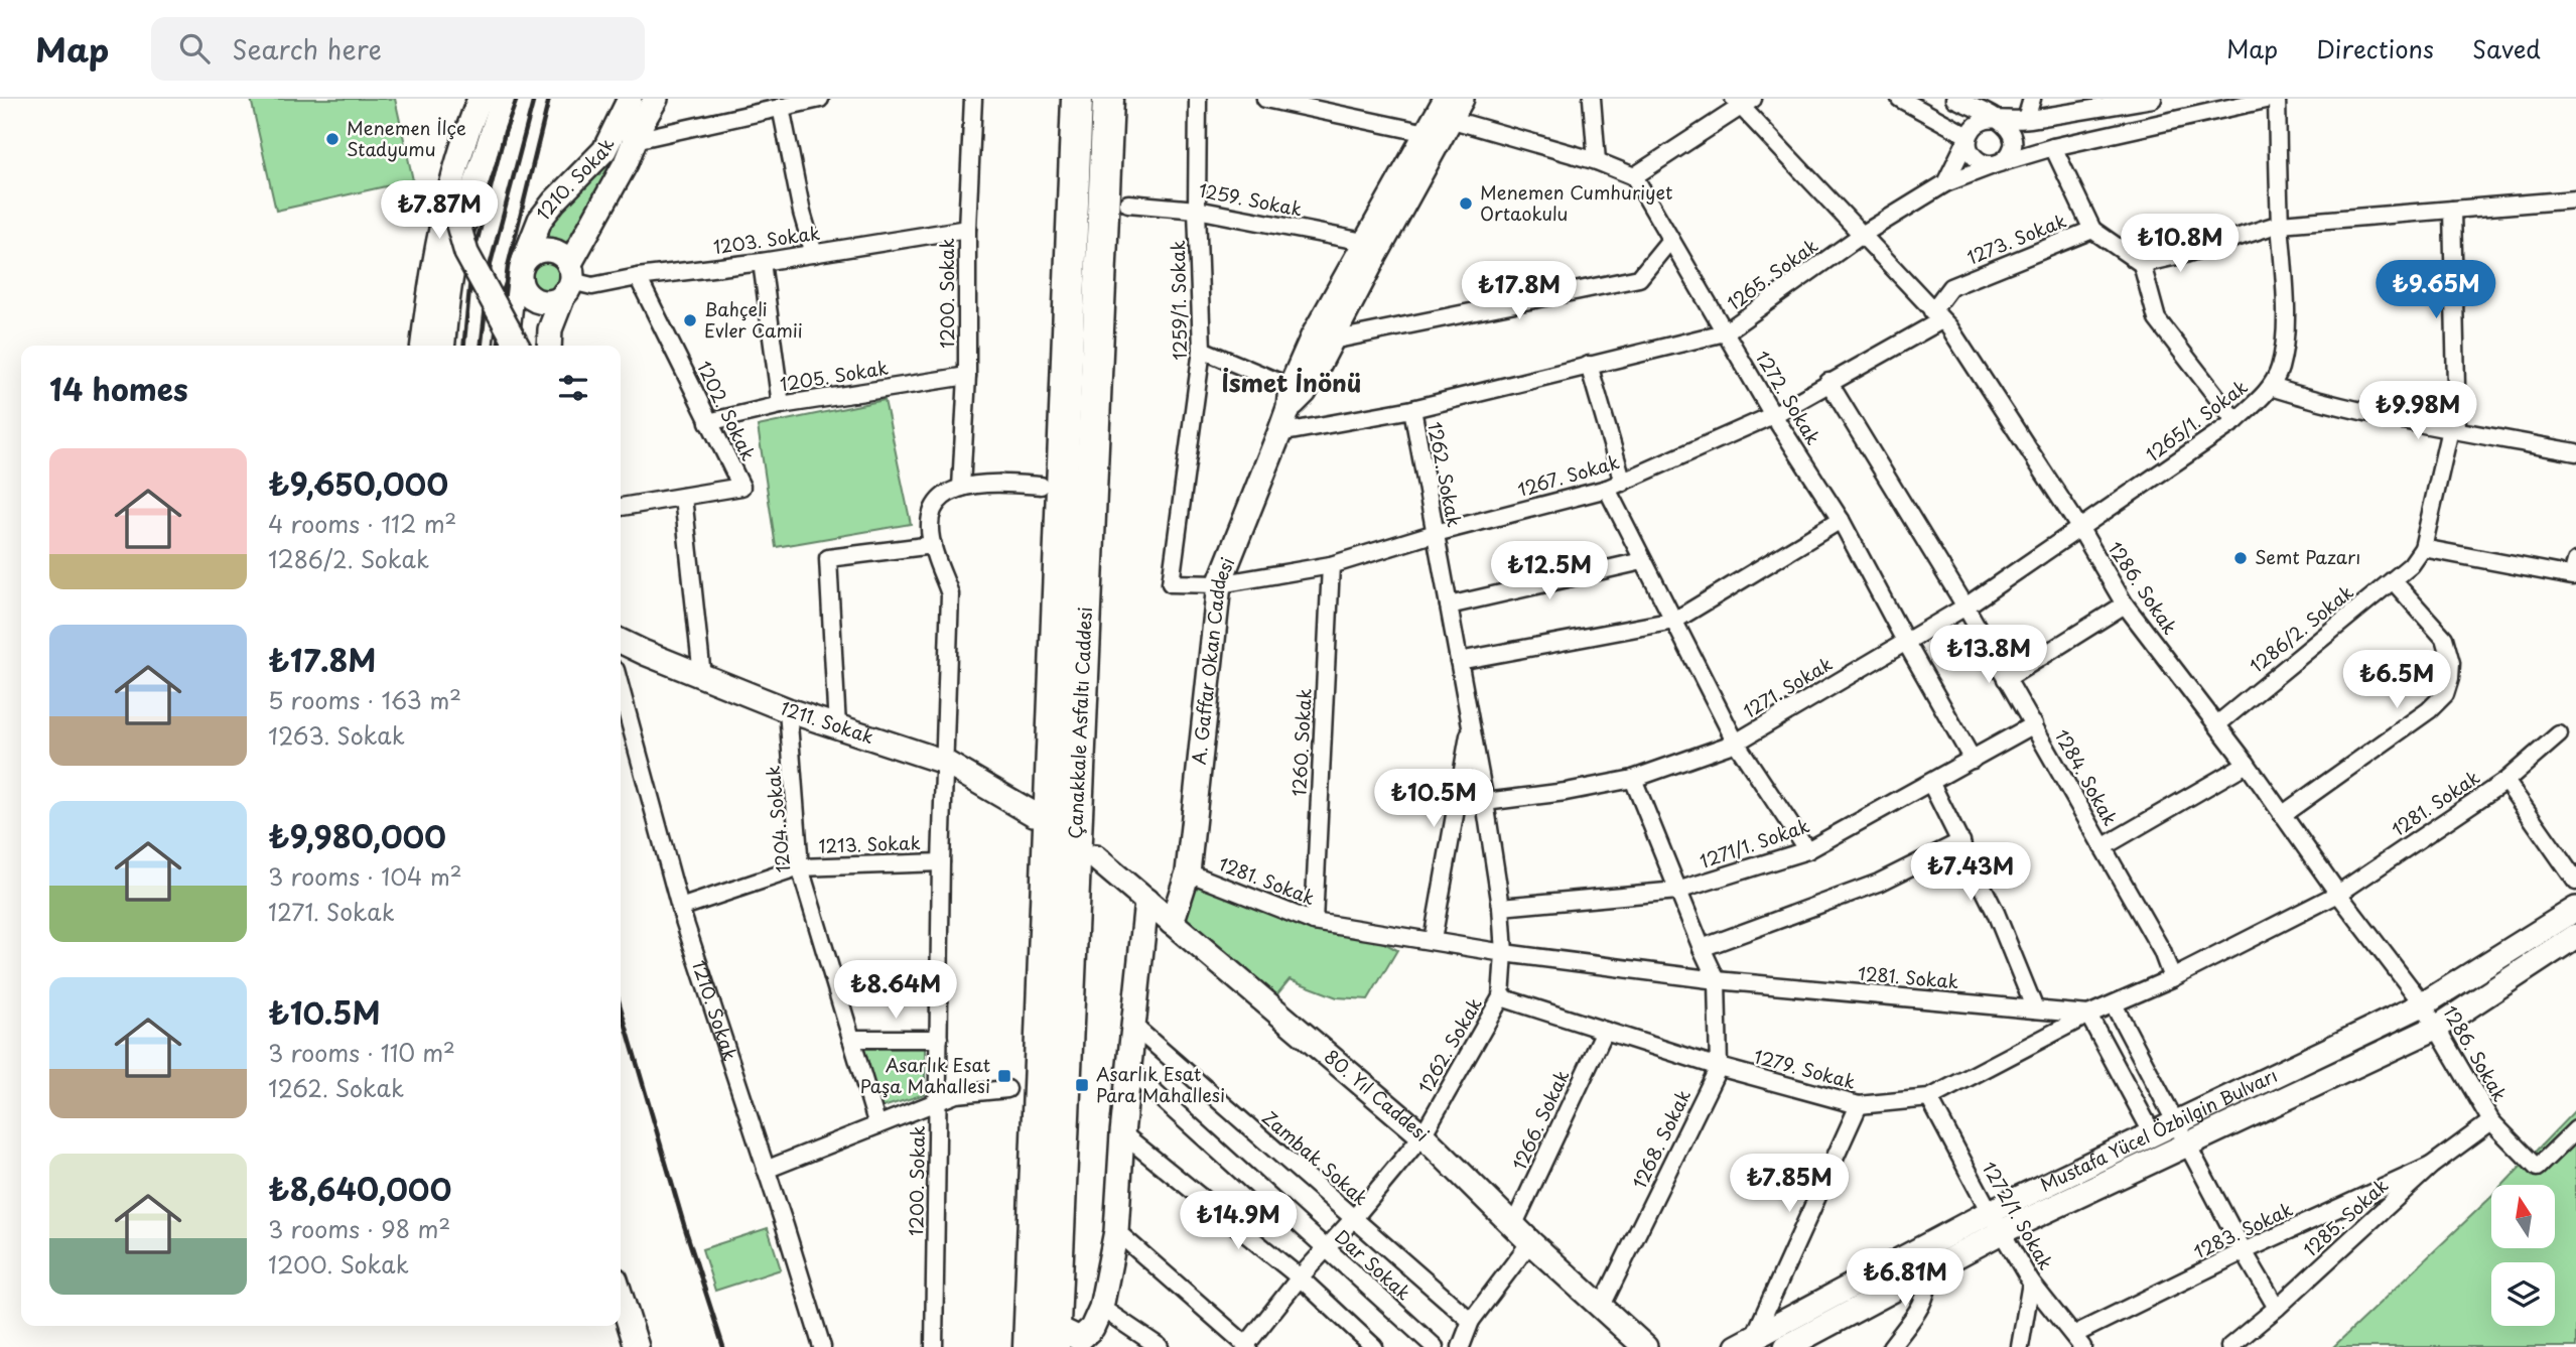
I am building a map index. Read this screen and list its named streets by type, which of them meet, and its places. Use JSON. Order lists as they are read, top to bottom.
{
  "streets": {
    "highway": ["Çanakkale Asfaltı Caddesi"],
    "street": [
      "1210. Sokak",
      "1259. Sokak",
      "1273. Sokak",
      "1203. Sokak",
      "1265. Sokak",
      "1200. Sokak",
      "1259/1. Sokak",
      "1205. Sokak",
      "1272. Sokak",
      "1202. Sokak",
      "1265/1. Sokak",
      "1262. Sokak",
      "1267. Sokak",
      "1286. Sokak",
      "1286/2. Sokak",
      "A. Gaffar Okan Caddesi",
      "1271. Sokak",
      "1211. Sokak",
      "1260. Sokak",
      "1284. Sokak",
      "1281. Sokak",
      "1204. Sokak",
      "1271/1. Sokak",
      "1213. Sokak",
      "1279. Sokak",
      "80. Yıl Caddesi",
      "1266. Sokak",
      "Mustafa Yücel Özbilgin Bulvarı",
      "1268. Sokak",
      "Zambak Sokak",
      "1272/1. Sokak",
      "1285. Sokak",
      "1283. Sokak",
      "Dar Sokak"
    ]
  },
  "crossings": [
    ["1210. Sokak", "1203. Sokak"],
    ["1210. Sokak", "1213. Sokak"],
    ["1259. Sokak", "1259/1. Sokak"],
    ["1259. Sokak", "A. Gaffar Okan Caddesi"],
    ["1273. Sokak", "1267. Sokak"],
    ["1273. Sokak", "1286. Sokak"],
    ["1203. Sokak", "1200. Sokak"],
    ["1203. Sokak", "1202. Sokak"],
    ["1265. Sokak", "1272. Sokak"],
    ["1265. Sokak", "1262. Sokak"],
    ["1265. Sokak", "1286. Sokak"],
    ["1265. Sokak", "A. Gaffar Okan Caddesi"],
    ["1200. Sokak", "1205. Sokak"],
    ["1200. Sokak", "1211. Sokak"],
    ["1200. Sokak", "1213. Sokak"],
    ["1259/1. Sokak", "1267. Sokak"],
    ["1205. Sokak", "1202. Sokak"],
    ["1272. Sokak", "1267. Sokak"],
    ["1272. Sokak", "1271. Sokak"],
    ["1272. Sokak", "1271/1. Sokak"],
    ["1265/1. Sokak", "1286. Sokak"],
    ["1265/1. Sokak", "1271. Sokak"],
    ["1262. Sokak", "1267. Sokak"],
    ["1262. Sokak", "1271. Sokak"],
    ["1262. Sokak", "1281. Sokak"],
    ["1262. Sokak", "1271/1. Sokak"],
    ["1262. Sokak", "1279. Sokak"],
    ["1262. Sokak", "80. Yıl Caddesi"],
    ["1262. Sokak", "Zambak Sokak"],
    ["1262. Sokak", "Dar Sokak"],
    ["1267. Sokak", "1286. Sokak"],
    ["1267. Sokak", "A. Gaffar Okan Caddesi"],
    ["1267. Sokak", "1260. Sokak"],
    ["1267. Sokak", "1284. Sokak"],
    ["1286. Sokak", "1286/2. Sokak"],
    ["1286. Sokak", "1271. Sokak"],
    ["1286. Sokak", "1281. Sokak"],
    ["1286. Sokak", "Mustafa Yücel Özbilgin Bulvarı"],
    ["1286. Sokak", "1285. Sokak"],
    ["A. Gaffar Okan Caddesi", "1281. Sokak"],
    ["A. Gaffar Okan Caddesi", "80. Yıl Caddesi"],
    ["1271. Sokak", "1284. Sokak"],
    ["1211. Sokak", "1204. Sokak"],
    ["1260. Sokak", "1281. Sokak"],
    ["1284. Sokak", "1281. Sokak"],
    ["1284. Sokak", "1271/1. Sokak"],
    ["1281. Sokak", "1279. Sokak"],
    ["1281. Sokak", "1268. Sokak"],
    ["1204. Sokak", "1213. Sokak"],
    ["1279. Sokak", "1266. Sokak"],
    ["1279. Sokak", "1268. Sokak"],
    ["1279. Sokak", "1272/1. Sokak"],
    ["80. Yıl Caddesi", "1266. Sokak"],
    ["80. Yıl Caddesi", "1268. Sokak"],
    ["Mustafa Yücel Özbilgin Bulvarı", "1272/1. Sokak"],
    ["1272/1. Sokak", "1283. Sokak"],
    ["1285. Sokak", "1283. Sokak"]
  ],
  "districts": ["İsmet İnönü"],
  "places": {
    "other": [
      "Menemen İlçe Stadyumu",
      "Menemen Cumhuriyet Ortaokulu",
      "Bahçeli Evler Camii",
      "Semt Pazarı"
    ],
    "transit": ["Asarlık Esat Paşa Mahallesi", "Asarlık Esat Para Mahallesi"]
  },
  "north": "top",
  "page": {
    "header": "Map",
    "search": "Search here",
    "nav": ["Map", "Directions", "Saved"],
    "price": [
      "₺7.87M",
      "₺10.8M",
      "₺9.65M",
      "₺17.8M",
      "₺9.98M",
      "₺12.5M",
      "₺13.8M",
      "₺6.5M",
      "₺10.5M",
      "₺7.43M",
      "₺8.64M",
      "₺7.85M",
      "₺14.9M",
      "₺6.81M"
    ],
    "heading": "14 homes",
    "list": [
      {
        "name": "₺9,650,000",
        "note": "4 rooms · 112 m² · 1286/2. Sokak"
      },
      {
        "name": "₺17.8M",
        "note": "5 rooms · 163 m² · 1263. Sokak"
      },
      {
        "name": "₺9,980,000",
        "note": "3 rooms · 104 m² · 1271. Sokak"
      },
      {
        "name": "₺10.5M",
        "note": "3 rooms · 110 m² · 1262. Sokak"
      },
      {
        "name": "₺8,640,000",
        "note": "3 rooms · 98 m² · 1200. Sokak"
      }
    ]
  }
}
